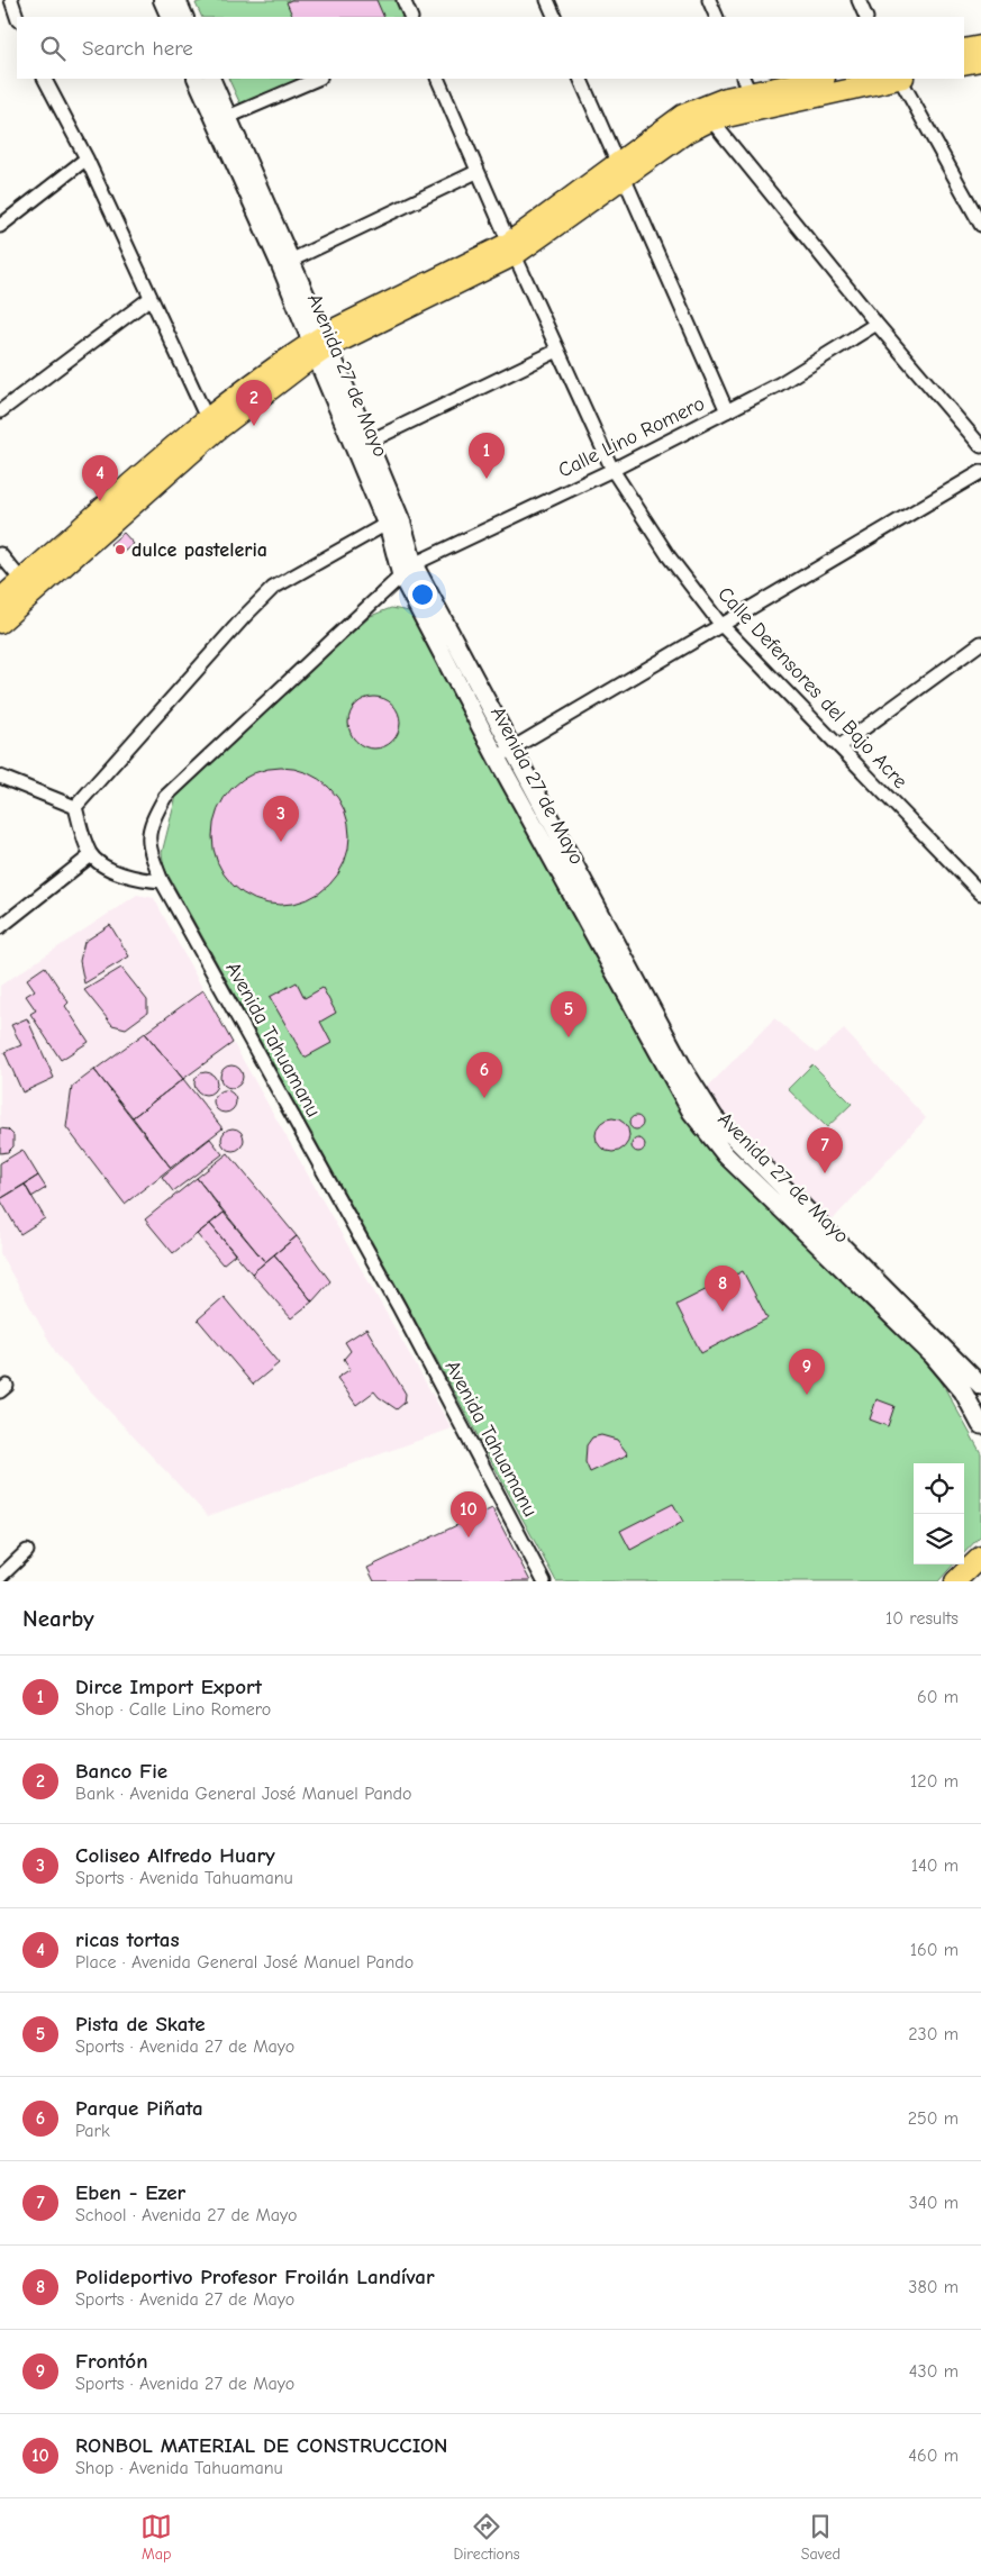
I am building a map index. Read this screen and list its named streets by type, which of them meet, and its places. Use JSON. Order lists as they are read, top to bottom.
{
  "streets": {
    "main road": ["Avenida 27 de Mayo"],
    "street": ["Calle Lino Romero", "Calle Defensores del Bajo Acre", "Avenida Tahuamanu"]
  },
  "crossings": [
    ["Avenida 27 de Mayo", "Calle Lino Romero"],
    ["Avenida 27 de Mayo", "Avenida Tahuamanu"],
    ["Calle Lino Romero", "Calle Defensores del Bajo Acre"],
    ["Calle Lino Romero", "Avenida Tahuamanu"]
  ],
  "places": ["dulce pasteleria"],
  "page": {
    "search": "Search here",
    "pins": [
      "2",
      "1",
      "4",
      "3",
      "5",
      "6",
      "7",
      "8",
      "9",
      "10"
    ],
    "heading": ["Nearby", "10 results"],
    "list": [
      {
        "mark": "1",
        "name": "Dirce Import Export",
        "note": "Shop · Calle Lino Romero",
        "value": "60 m"
      },
      {
        "mark": "2",
        "name": "Banco Fie",
        "note": "Bank · Avenida General José Manuel Pando",
        "value": "120 m"
      },
      {
        "mark": "3",
        "name": "Coliseo Alfredo Huary",
        "note": "Sports · Avenida Tahuamanu",
        "value": "140 m"
      },
      {
        "mark": "4",
        "name": "ricas tortas",
        "note": "Place · Avenida General José Manuel Pando",
        "value": "160 m"
      },
      {
        "mark": "5",
        "name": "Pista de Skate",
        "note": "Sports · Avenida 27 de Mayo",
        "value": "230 m"
      },
      {
        "mark": "6",
        "name": "Parque Piñata",
        "note": "Park",
        "value": "250 m"
      },
      {
        "mark": "7",
        "name": "Eben - Ezer",
        "note": "School · Avenida 27 de Mayo",
        "value": "340 m"
      },
      {
        "mark": "8",
        "name": "Polideportivo Profesor Froilán Landívar",
        "note": "Sports · Avenida 27 de Mayo",
        "value": "380 m"
      },
      {
        "mark": "9",
        "name": "Frontón",
        "note": "Sports · Avenida 27 de Mayo",
        "value": "430 m"
      },
      {
        "mark": "10",
        "name": "RONBOL MATERIAL DE CONSTRUCCION",
        "note": "Shop · Avenida Tahuamanu",
        "value": "460 m"
      }
    ],
    "nav": ["Map", "Directions", "Saved"]
  }
}
